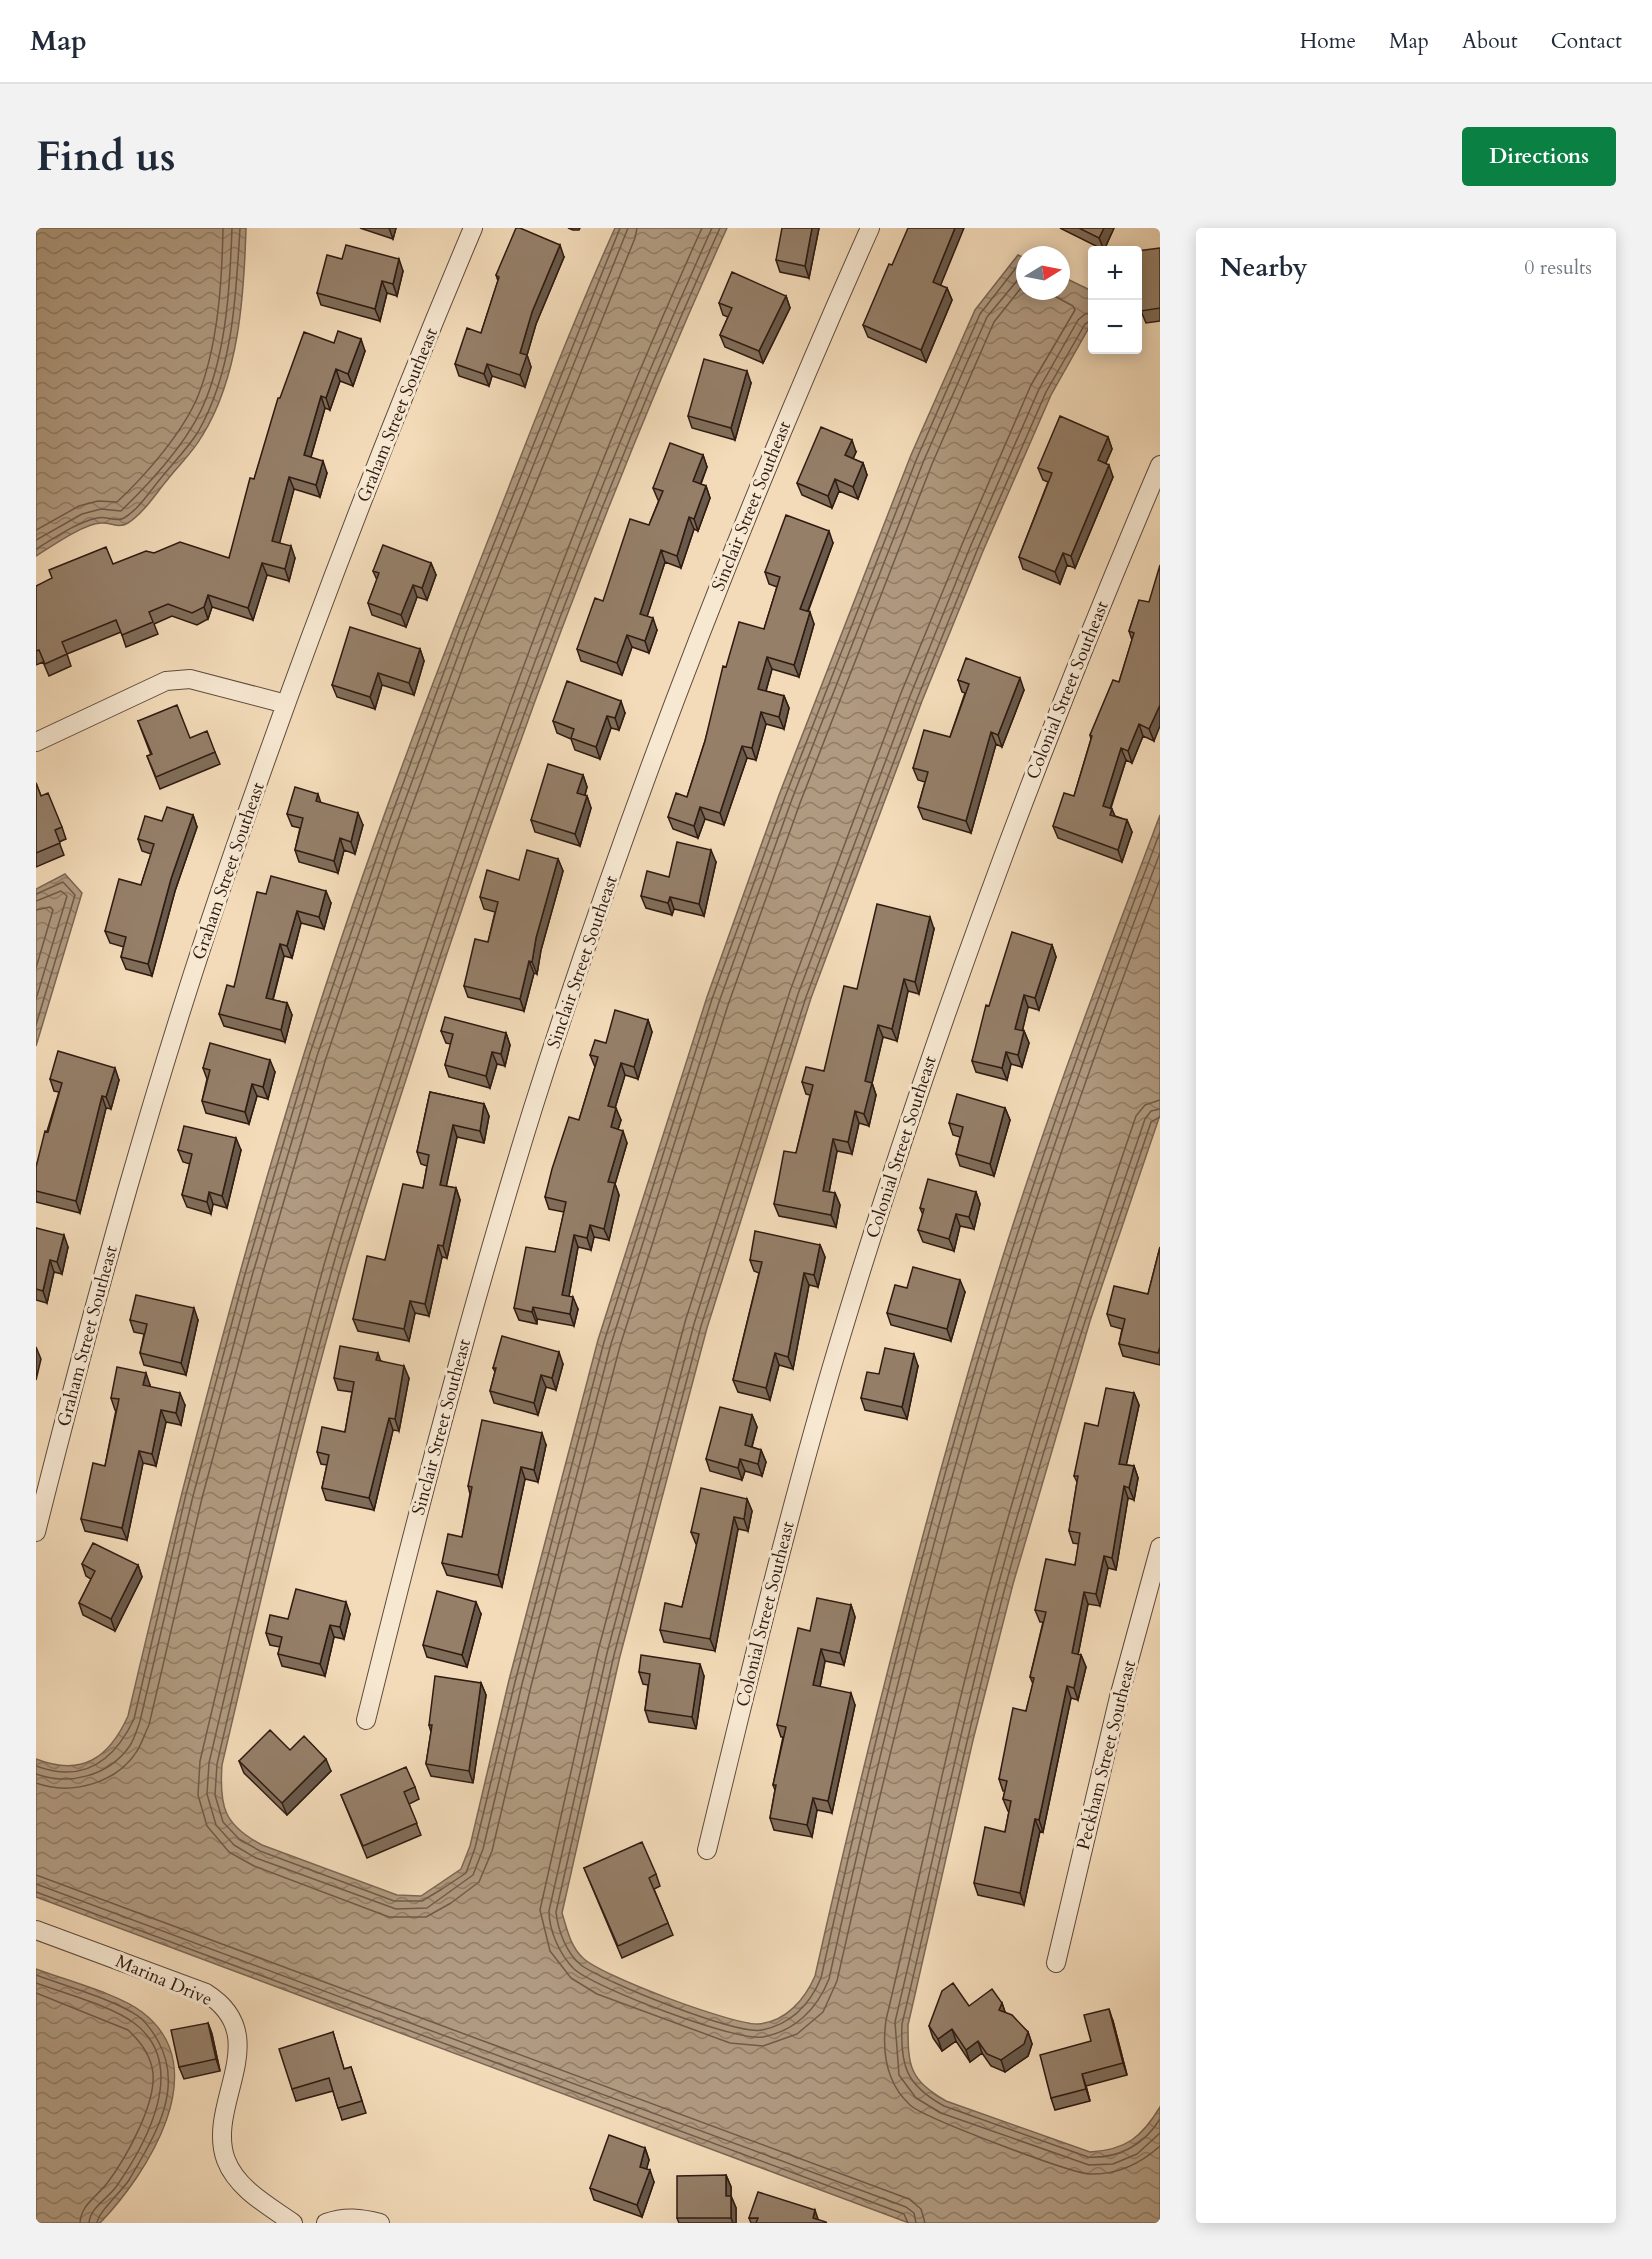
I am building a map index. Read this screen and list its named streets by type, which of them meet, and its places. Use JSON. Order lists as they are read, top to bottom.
{
  "streets": {
    "street": [
      "Graham Street Southeast",
      "Sinclair Street Southeast",
      "Colonial Street Southeast",
      "Peckham Street Southeast",
      "Marina Drive"
    ]
  },
  "north": "right",
  "page": {
    "header": "Map",
    "nav": [
      "Home",
      "Map",
      "About",
      "Contact"
    ],
    "buttons": "Directions",
    "title": "Find us",
    "heading": ["Nearby", "0 results"],
    "map_buttons": ["+", "−"]
  }
}
